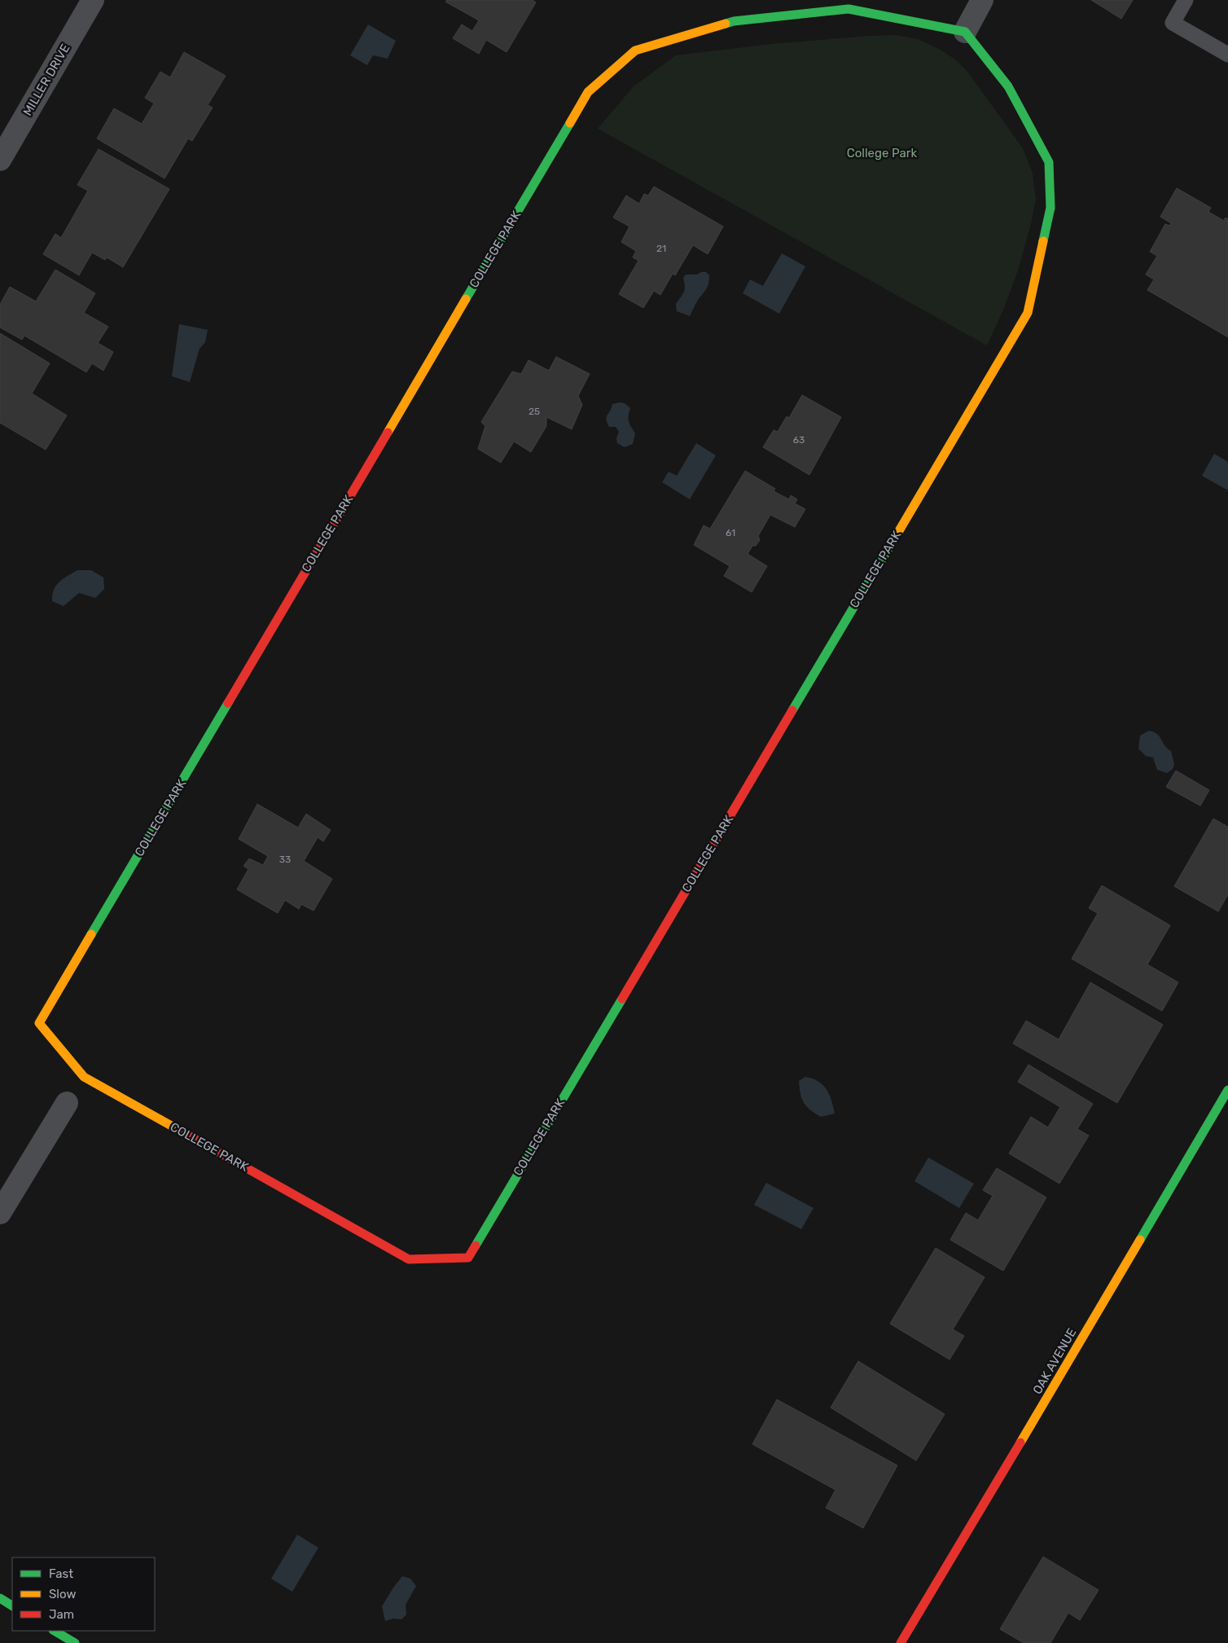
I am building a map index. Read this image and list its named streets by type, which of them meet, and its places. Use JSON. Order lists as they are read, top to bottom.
{
  "streets": {
    "street": ["MILLER DRIVE", "COLLEGE PARK", "OAK AVENUE"]
  },
  "parks": ["College Park"],
  "house_numbers": [
    "21",
    "25",
    "63",
    "61",
    "33"
  ],
  "legend": ["Fast", "Slow", "Jam"]
}
